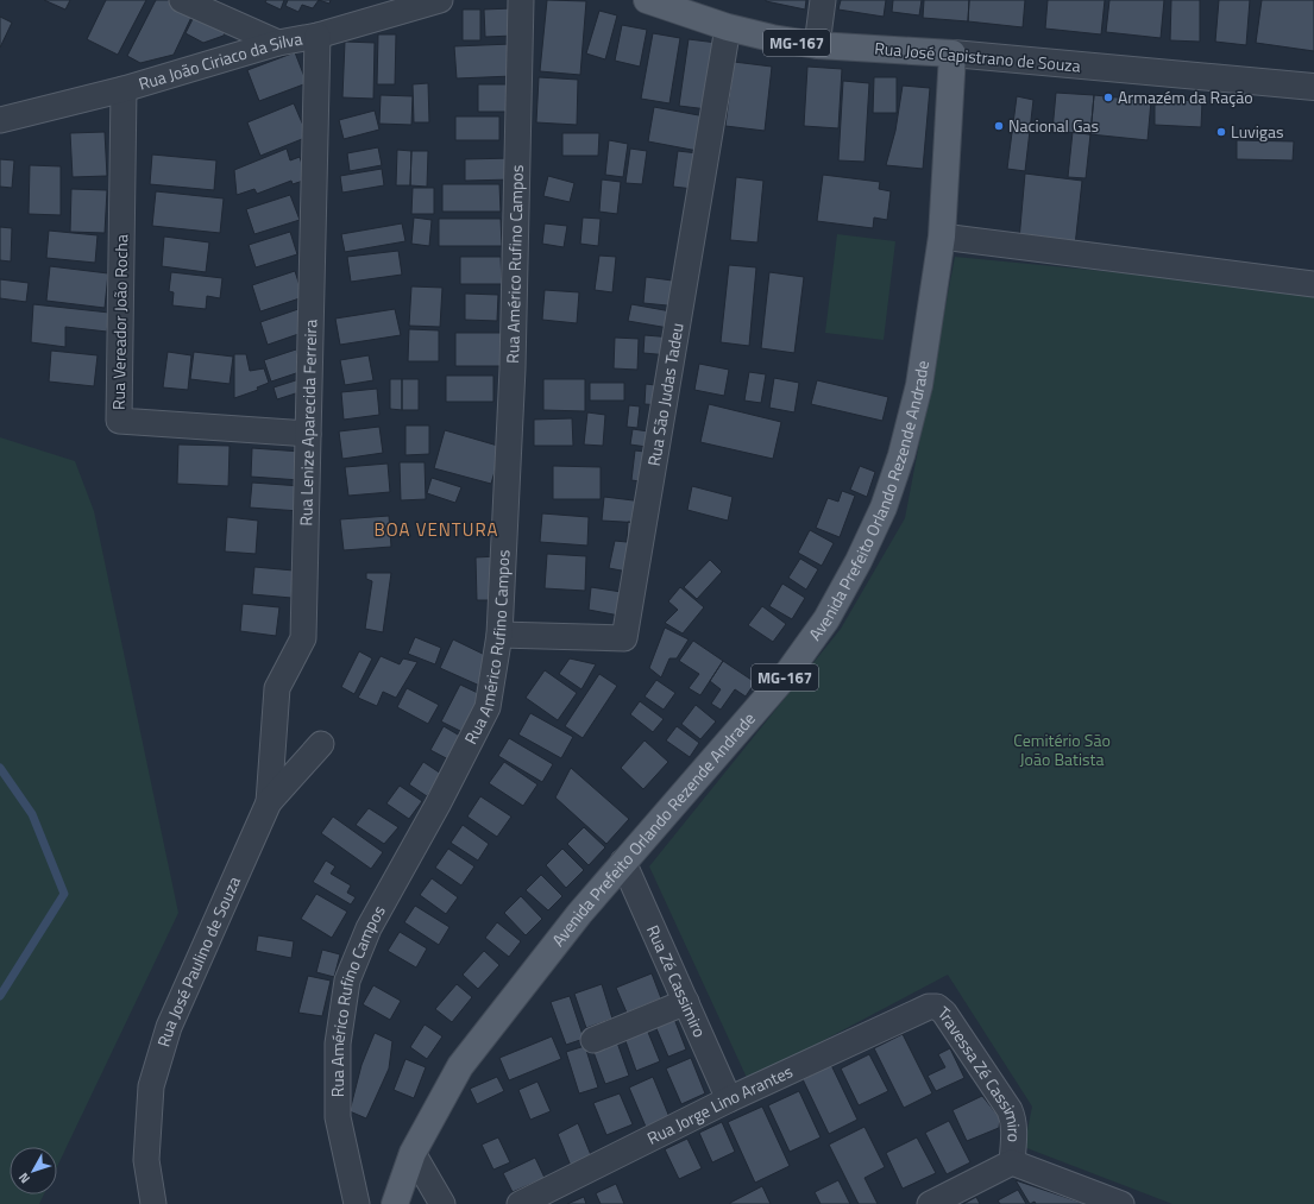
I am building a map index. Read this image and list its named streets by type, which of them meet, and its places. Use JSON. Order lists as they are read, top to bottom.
{
  "streets": {
    "main road": ["MG-167", "Rua José Capistrano de Souza", "Avenida Prefeito Orlando Rezende Andrade"],
    "street": [
      "Rua João Ciriaco da Silva",
      "Rua Américo Rufino Campos",
      "Rua Vereador João Rocha",
      "Rua São Judas Tadeu",
      "Rua Lenize Aparecida Ferreira",
      "Rua José Paulino de Souza",
      "Rua Zé Cassimiro",
      "Travessa Zé Cassimiro",
      "Rua Jorge Lino Arantes"
    ]
  },
  "crossings": [
    ["Rua José Capistrano de Souza", "Rua São Judas Tadeu"],
    ["Rua José Capistrano de Souza", "Avenida Prefeito Orlando Rezende Andrade"],
    ["Rua João Ciriaco da Silva", "Rua Vereador João Rocha"],
    ["Rua João Ciriaco da Silva", "Rua Lenize Aparecida Ferreira"],
    ["Rua Américo Rufino Campos", "Rua São Judas Tadeu"],
    ["Rua Vereador João Rocha", "Rua Lenize Aparecida Ferreira"],
    ["Rua Lenize Aparecida Ferreira", "Rua José Paulino de Souza"],
    ["Avenida Prefeito Orlando Rezende Andrade", "Rua Zé Cassimiro"],
    ["Rua Zé Cassimiro", "Rua Jorge Lino Arantes"],
    ["Travessa Zé Cassimiro", "Rua Jorge Lino Arantes"]
  ],
  "districts": ["BOA VENTURA"],
  "parks": ["Cemitério São João Batista"],
  "places": ["Armazém da Ração", "Nacional Gas", "Luvigas"],
  "north": "bottom left"
}
